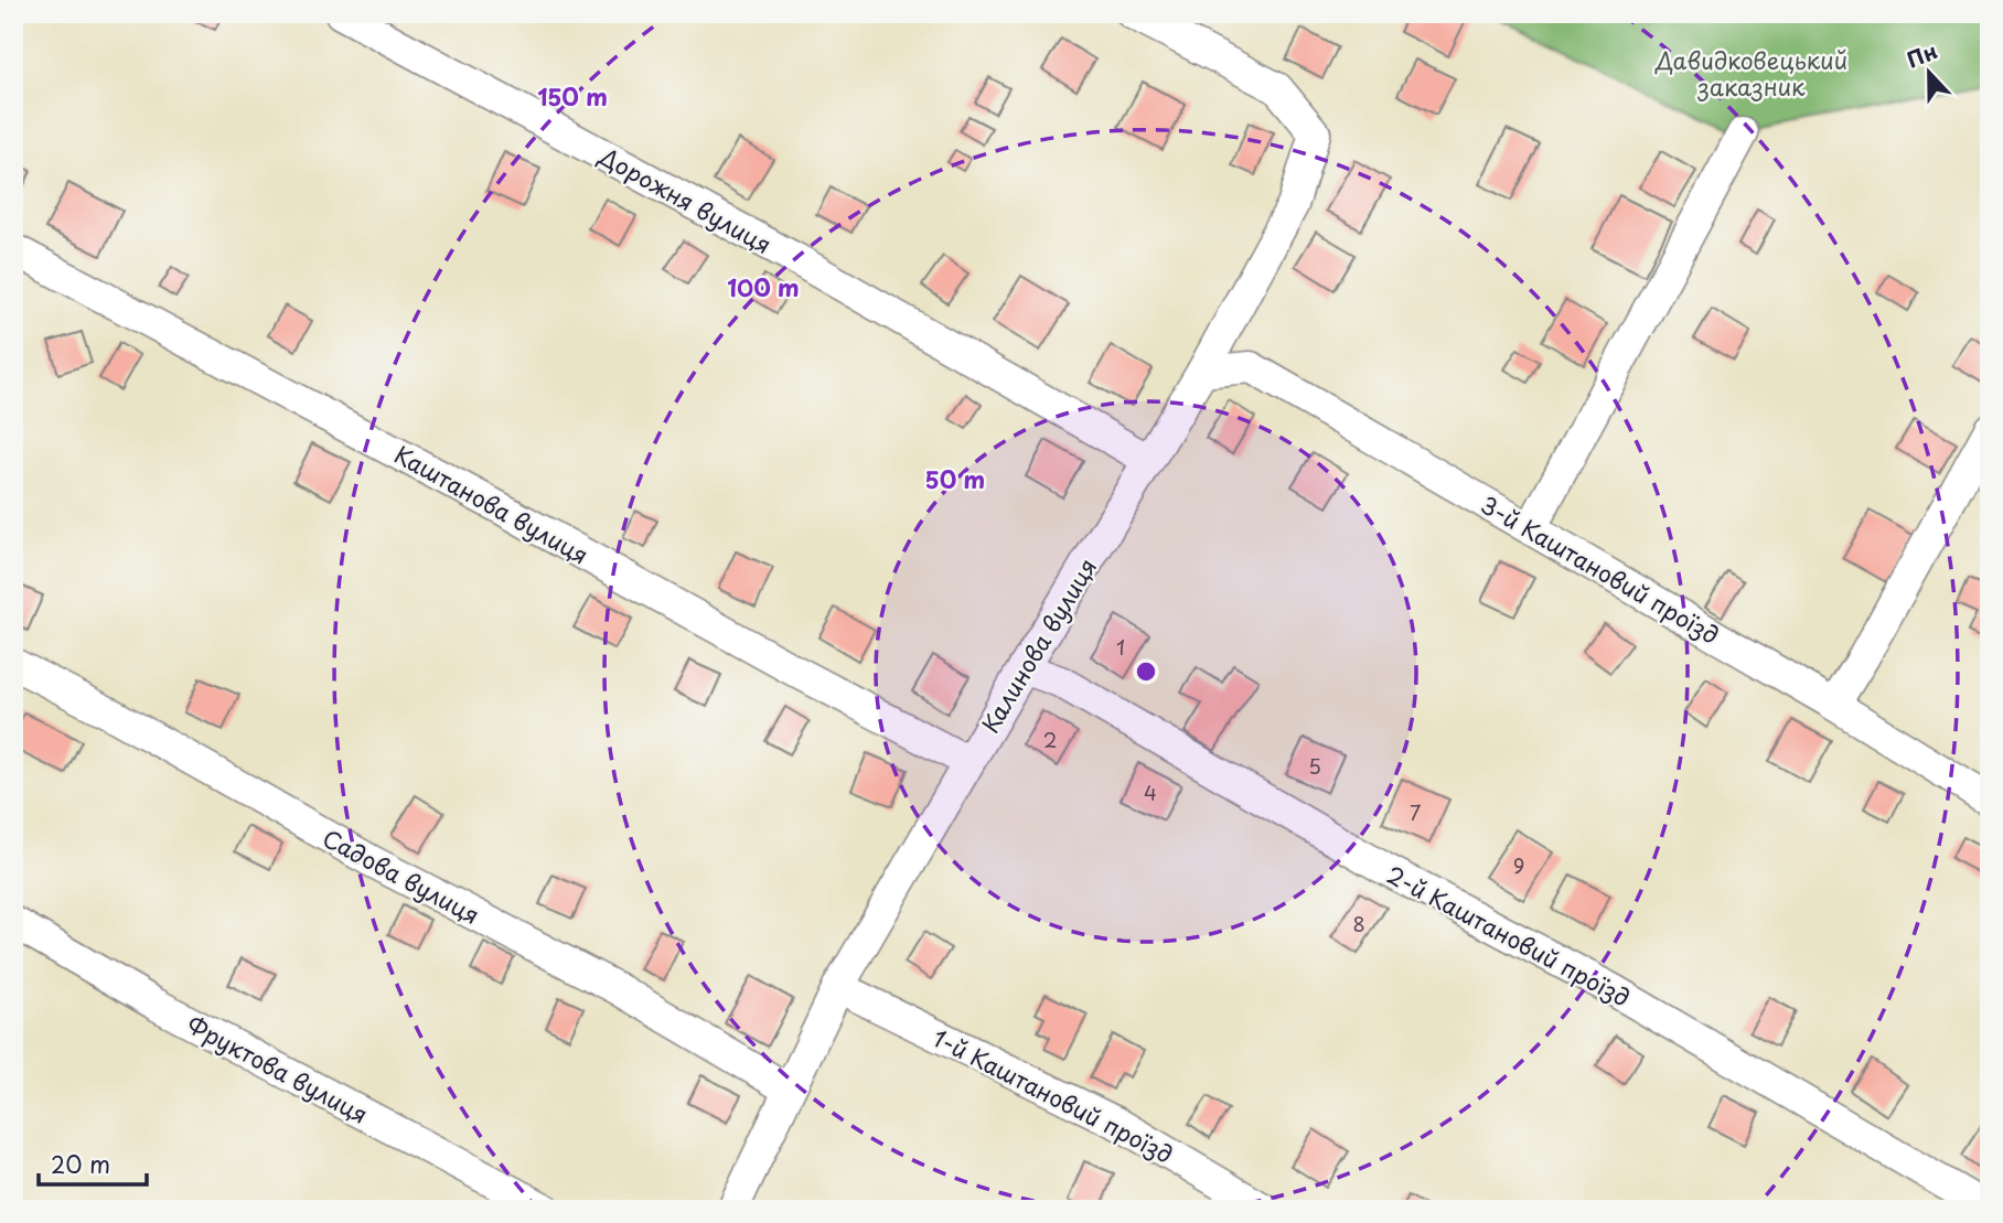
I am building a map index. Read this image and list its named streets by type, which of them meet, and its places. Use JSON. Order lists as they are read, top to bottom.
{
  "streets": {
    "street": [
      "Дорожня вулиця",
      "Каштанова вулиця",
      "3-й Каштановий проїзд",
      "Калинова вулиця",
      "Садова вулиця",
      "2-й Каштановий проїзд",
      "Фруктова вулиця",
      "1-й Каштановий проїзд"
    ]
  },
  "crossings": [
    ["Дорожня вулиця", "Калинова вулиця"],
    ["Каштанова вулиця", "Калинова вулиця"],
    ["3-й Каштановий проїзд", "Калинова вулиця"],
    ["Калинова вулиця", "Садова вулиця"],
    ["Калинова вулиця", "2-й Каштановий проїзд"],
    ["Калинова вулиця", "1-й Каштановий проїзд"]
  ],
  "parks": ["Давидковецький заказник"],
  "house_numbers": [
    "1",
    "2",
    "5",
    "4",
    "7",
    "9",
    "8"
  ],
  "scale_bar": "20 m",
  "north": "top",
  "rings": ["150 m", "100 m", "50 m"]
}
